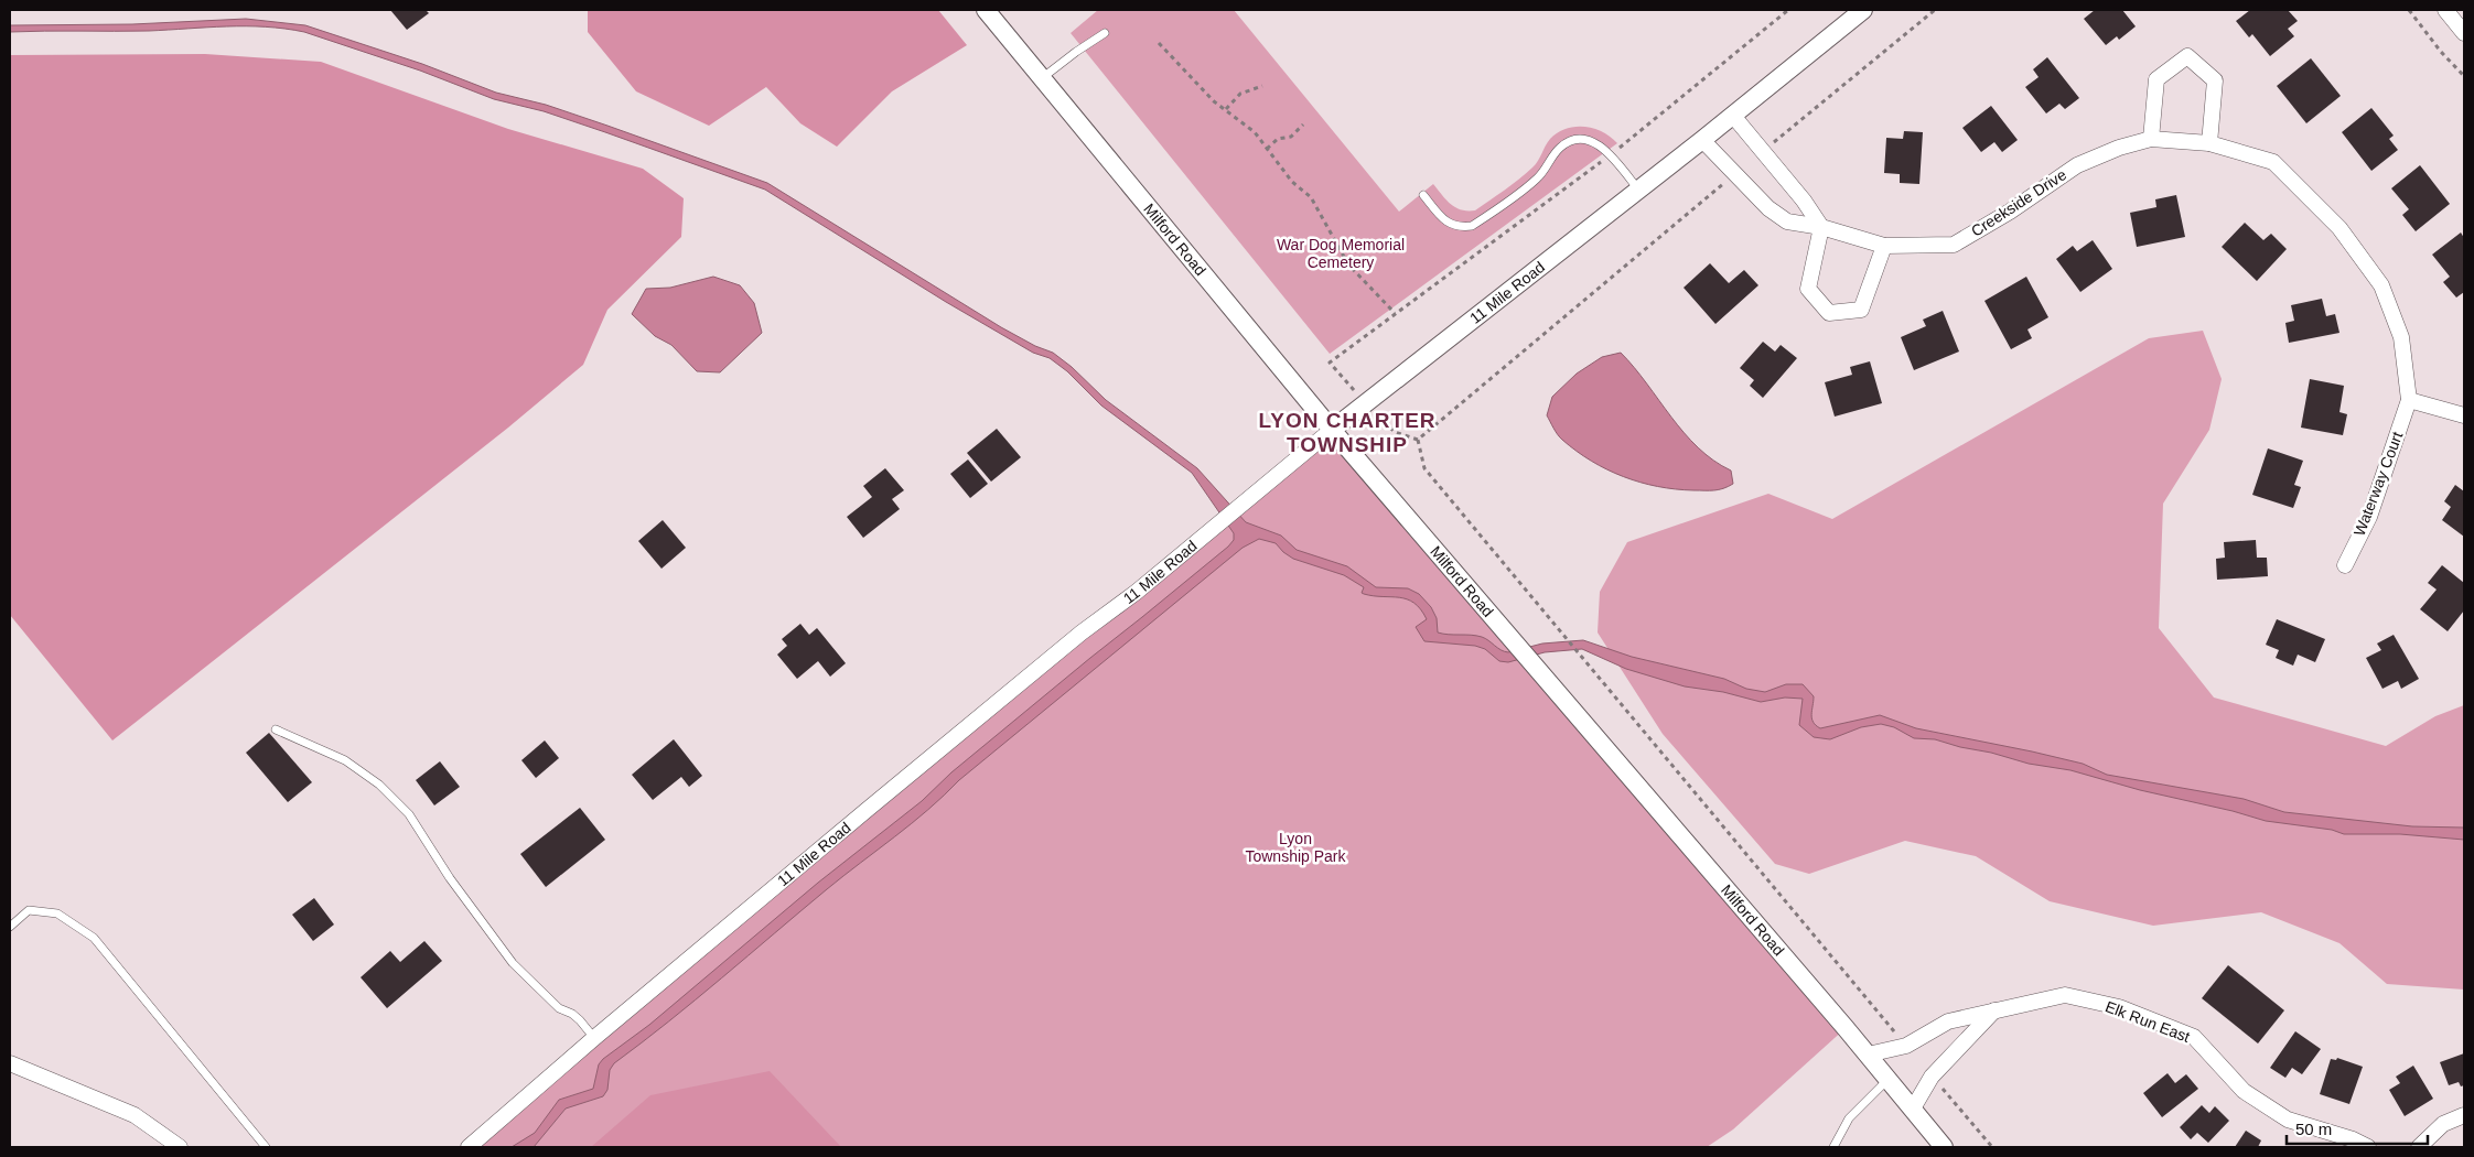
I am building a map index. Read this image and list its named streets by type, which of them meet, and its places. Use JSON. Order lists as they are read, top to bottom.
{
  "streets": {
    "street": [
      "Creekside Drive",
      "Milford Road",
      "11 Mile Road",
      "Waterway Court",
      "Elk Run East"
    ]
  },
  "crossings": [
    ["Creekside Drive", "11 Mile Road"],
    ["Creekside Drive", "Waterway Court"],
    ["Milford Road", "11 Mile Road"],
    ["Milford Road", "Elk Run East"]
  ],
  "districts": ["LYON CHARTER TOWNSHIP"],
  "parks": ["War Dog Memorial Cemetery", "Lyon Township Park"],
  "scale_bar": "50 m"
}
